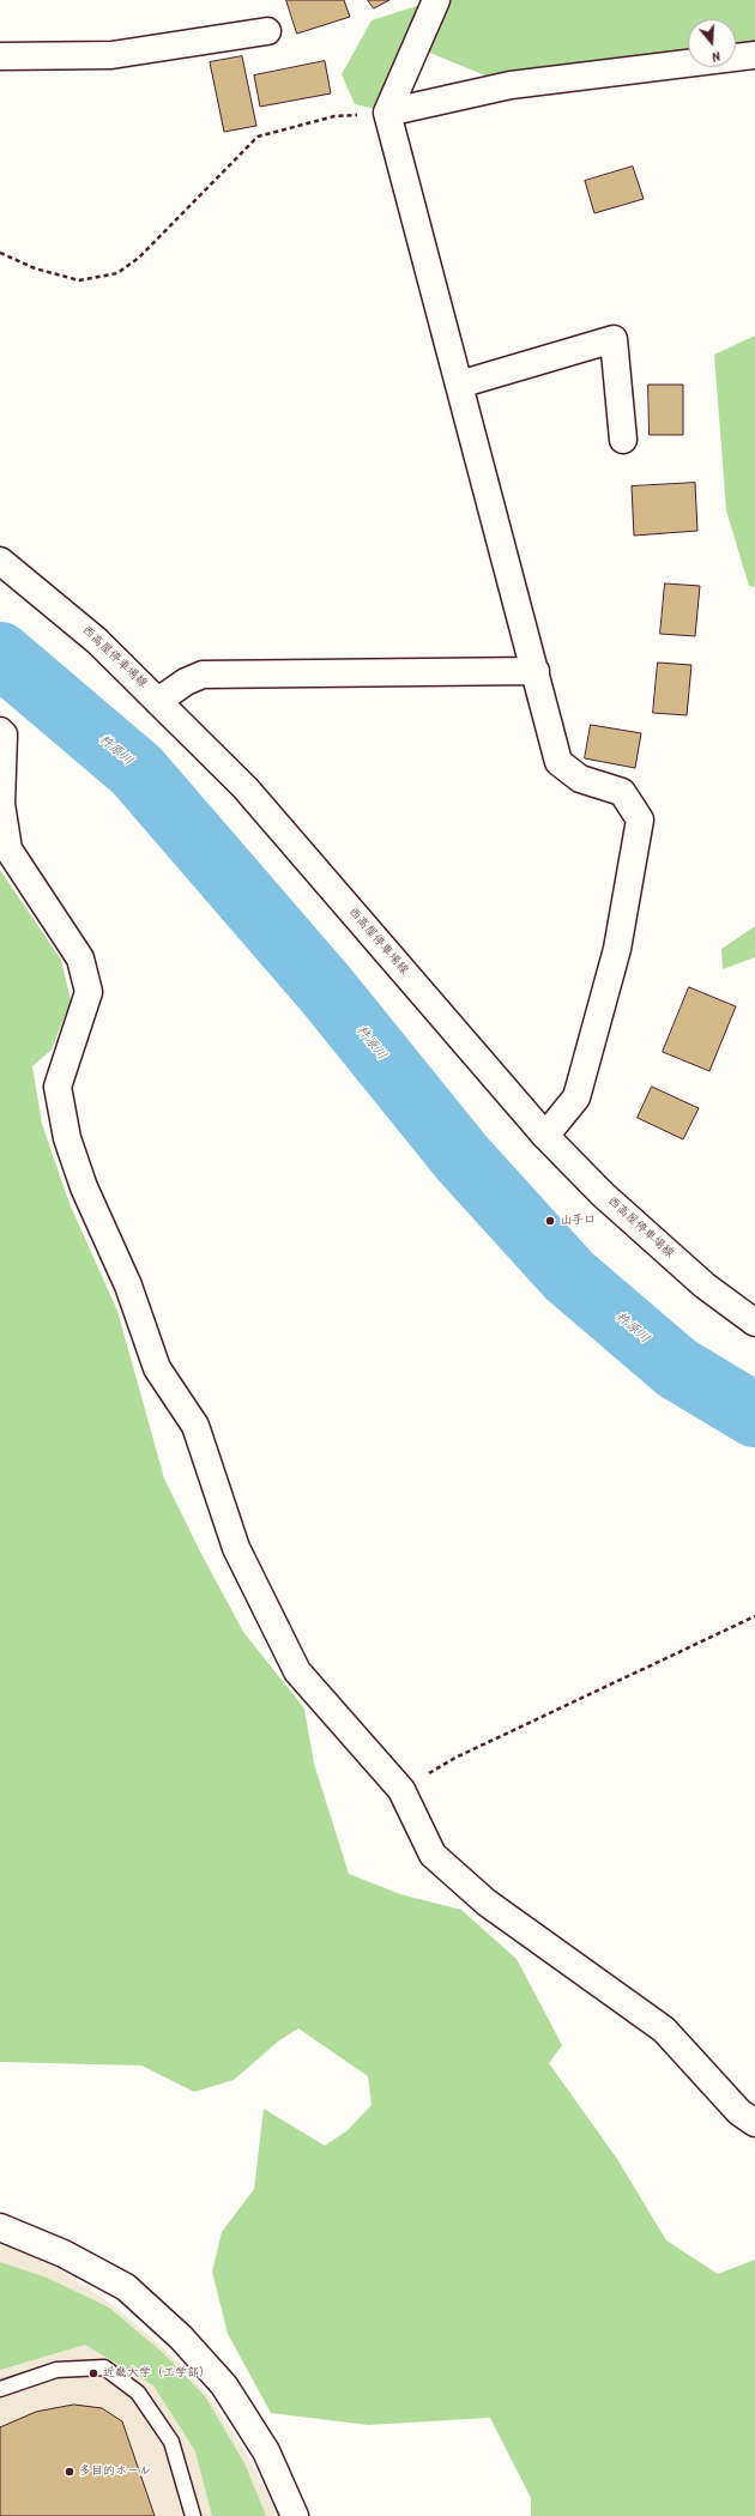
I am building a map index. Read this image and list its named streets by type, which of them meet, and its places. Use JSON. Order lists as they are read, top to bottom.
{
  "streets": {
    "street": ["西高屋停車場線"]
  },
  "water": ["杵原川"],
  "places": ["山手口", "近畿大学（工学部）", "多目的ホール"],
  "north": "bottom"
}
